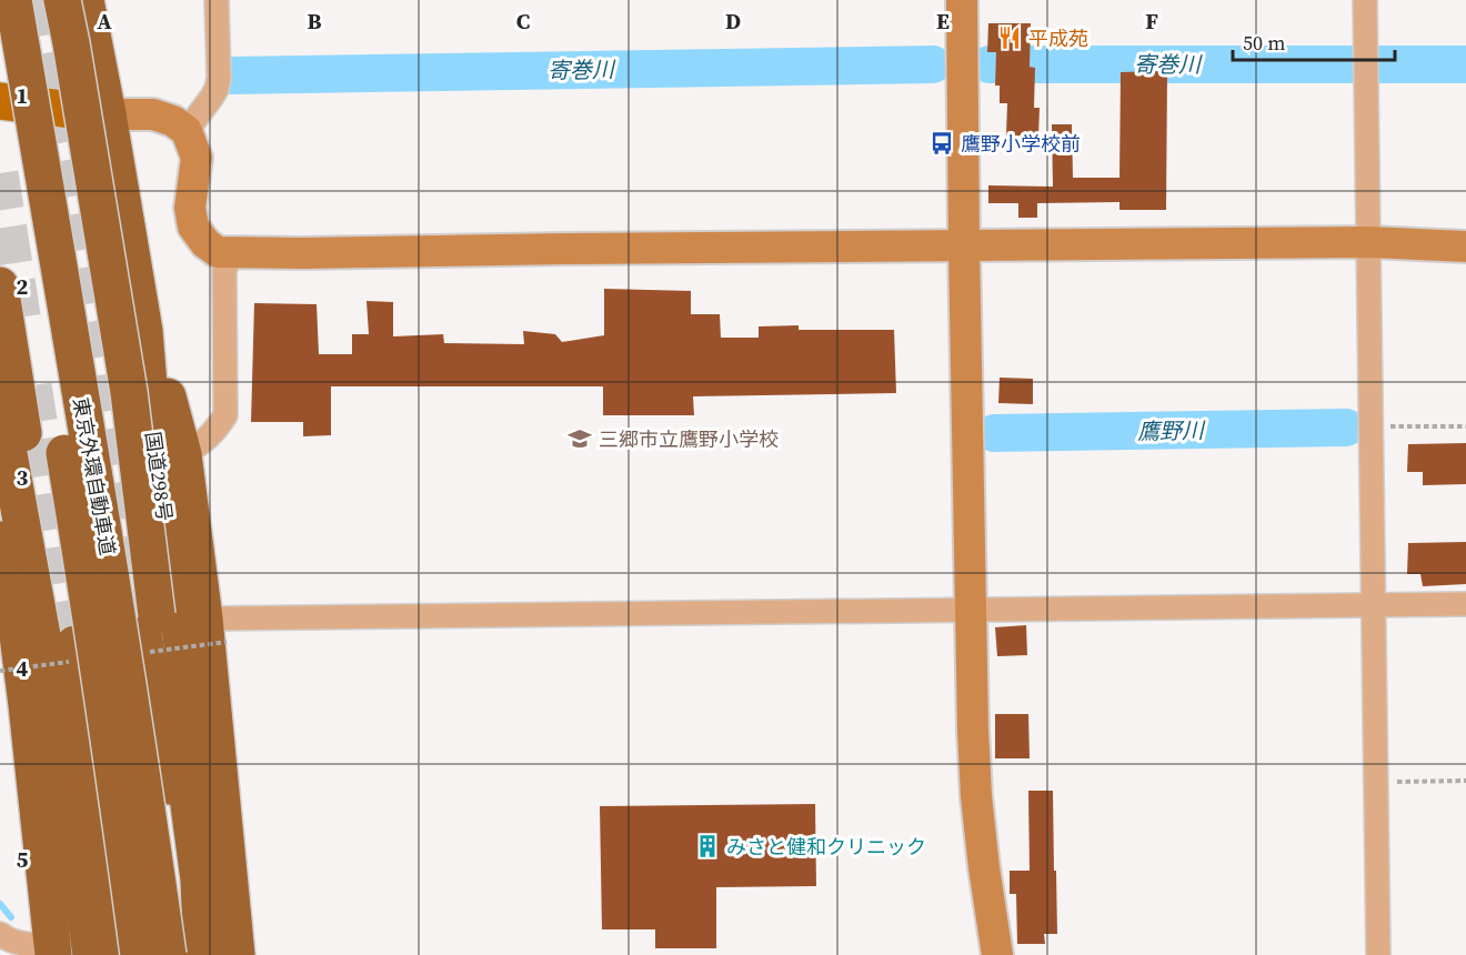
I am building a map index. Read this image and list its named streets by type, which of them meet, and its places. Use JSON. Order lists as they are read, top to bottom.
{
  "streets": {
    "highway": ["東京外環自動車道", "国道298号"]
  },
  "water": ["寄巻川", "鷹野川"],
  "places": {
    "restaurant": ["平成苑"],
    "bus stop": ["鷹野小学校前"],
    "school or university": ["三郷市立鷹野小学校"],
    "building": ["みさと健和クリニック"]
  },
  "scale_bar": "50 m",
  "grid": {
    "columns": [
      "A",
      "B",
      "C",
      "D",
      "E",
      "F"
    ],
    "rows": [
      "1",
      "2",
      "3",
      "4",
      "5"
    ]
  }
}
